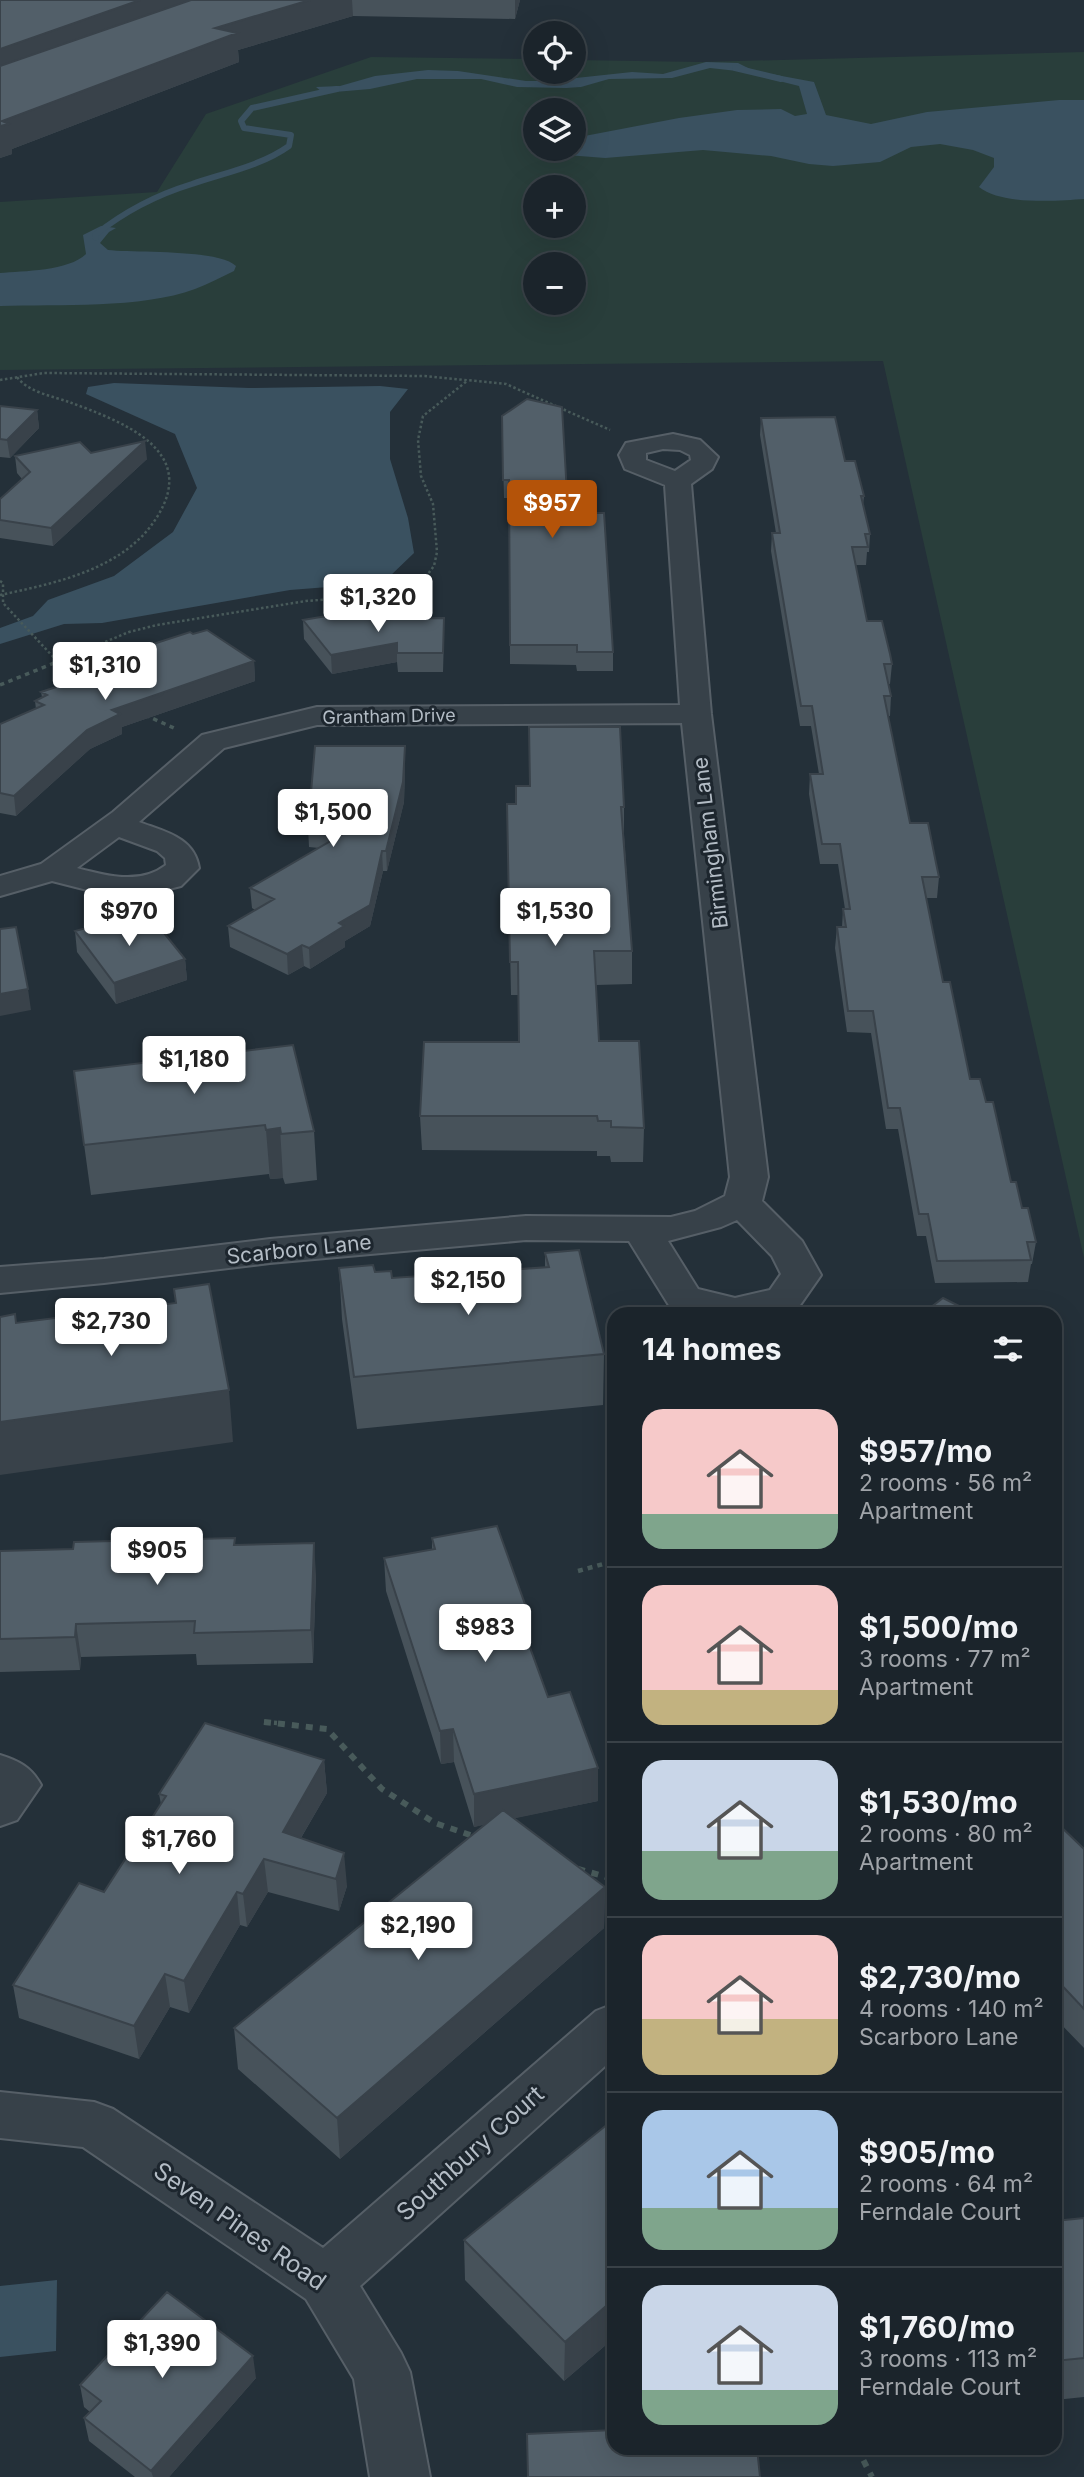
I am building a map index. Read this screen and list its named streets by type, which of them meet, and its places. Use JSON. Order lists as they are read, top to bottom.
{
  "streets": {
    "street": [
      "Grantham Drive",
      "Birmingham Lane",
      "Scarboro Lane",
      "Southbury Court",
      "Seven Pines Road"
    ]
  },
  "crossings": [
    ["Grantham Drive", "Birmingham Lane"],
    ["Southbury Court", "Seven Pines Road"]
  ],
  "page": {
    "map_buttons": ["+", "−"],
    "price": [
      "$957",
      "$1,320",
      "$1,310",
      "$1,500",
      "$970",
      "$1,530",
      "$1,180",
      "$2,150",
      "$2,730",
      "$905",
      "$983",
      "$1,760",
      "$2,190",
      "$1,390"
    ],
    "heading": "14 homes",
    "list": [
      {
        "name": "$957/mo",
        "note": "2 rooms · 56 m² · Apartment"
      },
      {
        "name": "$1,500/mo",
        "note": "3 rooms · 77 m² · Apartment"
      },
      {
        "name": "$1,530/mo",
        "note": "2 rooms · 80 m² · Apartment"
      },
      {
        "name": "$2,730/mo",
        "note": "4 rooms · 140 m² · Scarboro Lane"
      },
      {
        "name": "$905/mo",
        "note": "2 rooms · 64 m² · Ferndale Court"
      },
      {
        "name": "$1,760/mo",
        "note": "3 rooms · 113 m² · Ferndale Court"
      }
    ]
  }
}
